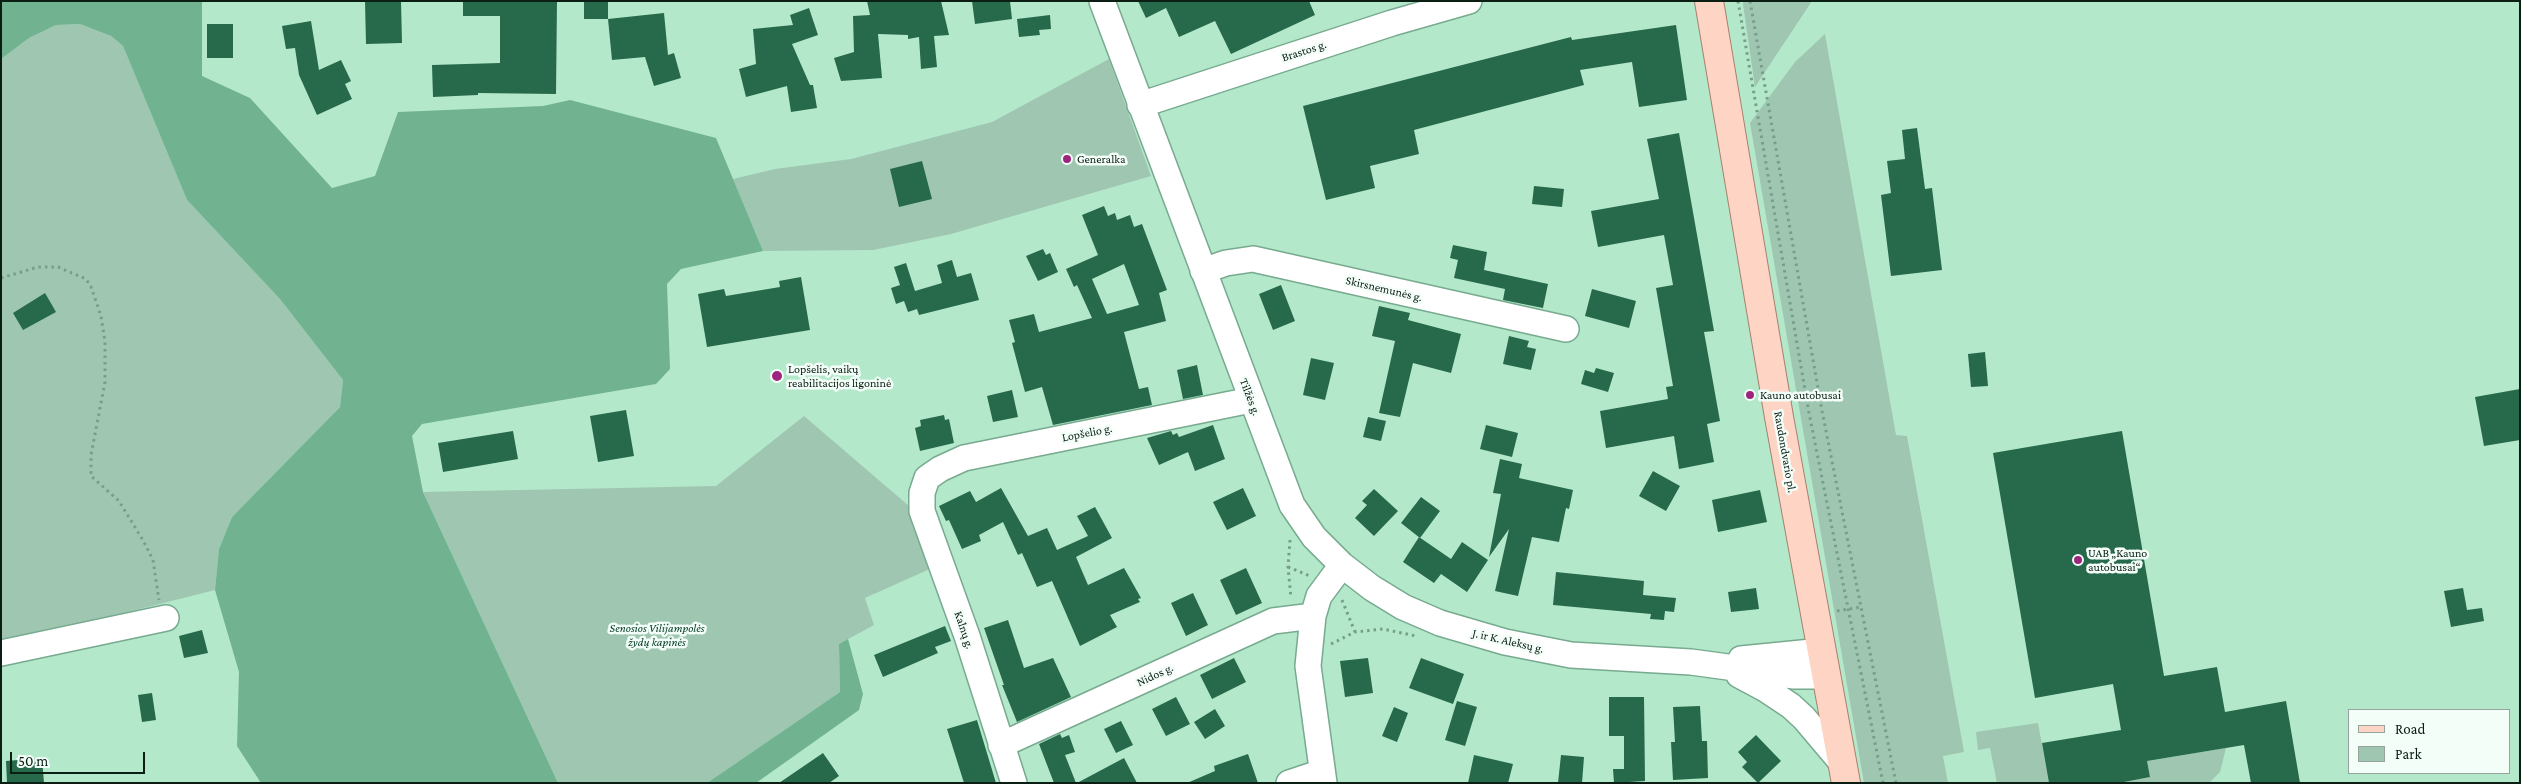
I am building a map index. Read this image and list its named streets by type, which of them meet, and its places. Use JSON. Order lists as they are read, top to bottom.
{
  "streets": {
    "main road": ["Raudondvario pl."],
    "street": [
      "Brastos g.",
      "Skirsnemunės g.",
      "Tilžės g.",
      "Lopšelio g.",
      "Kalnų g.",
      "J. ir K. Aleksų g.",
      "Nidos g."
    ]
  },
  "crossings": [
    ["Brastos g.", "Tilžės g."],
    ["Skirsnemunės g.", "Tilžės g."],
    ["Tilžės g.", "Lopšelio g."],
    ["Tilžės g.", "J. ir K. Aleksų g."],
    ["Lopšelio g.", "Kalnų g."],
    ["Raudondvario pl.", "J. ir K. Aleksų g."],
    ["Kalnų g.", "Nidos g."]
  ],
  "parks": ["Senosios Vilijampolės žydų kapinės"],
  "places": [
    "Generalka",
    "Lopšelis, vaikų reabilitacijos ligoninė",
    "Kauno autobusai",
    "UAB „Kauno autobusai“"
  ],
  "legend": ["Road", "Park"],
  "scale_bar": "50 m"
}
